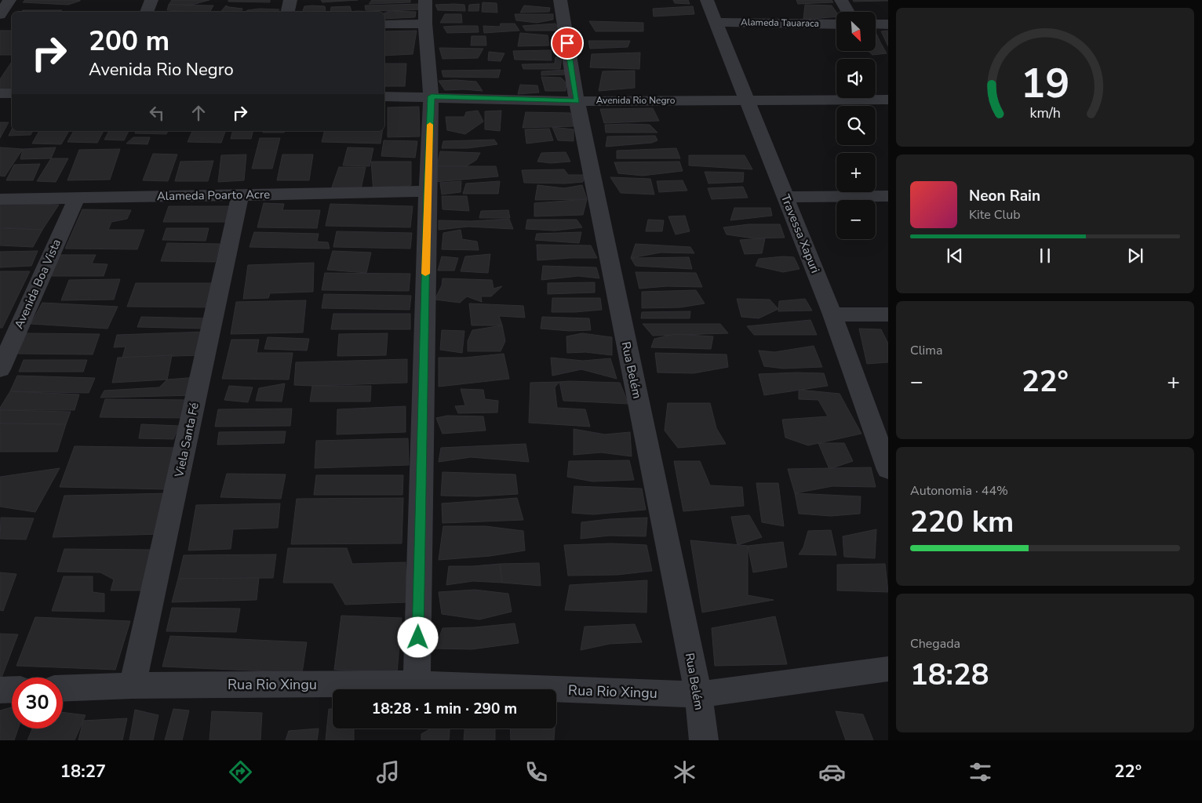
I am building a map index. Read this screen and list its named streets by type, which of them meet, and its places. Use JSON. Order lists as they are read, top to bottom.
{
  "streets": {
    "street": [
      "Alameda Tauaraca",
      "Avenida Rio Negro",
      "Alameda Poarto Acre",
      "Travessa Xapuri",
      "Avenida Boa Vista",
      "Rua Belém",
      "Viela Santa Fé",
      "Rua Rio Xingu"
    ]
  },
  "crossings": [
    ["Alameda Tauaraca", "Travessa Xapuri"],
    ["Avenida Rio Negro", "Travessa Xapuri"],
    ["Avenida Rio Negro", "Rua Belém"],
    ["Alameda Poarto Acre", "Avenida Boa Vista"],
    ["Alameda Poarto Acre", "Viela Santa Fé"],
    ["Rua Belém", "Rua Rio Xingu"],
    ["Viela Santa Fé", "Rua Rio Xingu"]
  ],
  "north": "bottom right",
  "page": {
    "map_buttons": ["+", "−"],
    "turn": ["200 m", "Avenida Rio Negro"],
    "song": ["Neon Rain", "Kite Club"],
    "tile": [
      "Clima",
      ["Autonomia · 44%", "220 km"],
      ["Chegada", "18:28"]
    ],
    "heat": ["−", "22°", "+"],
    "limit": "30",
    "trip": "18:28 · 1 min · 290 m",
    "tabs": ["18:27", "22°"],
    "gauge": ["19", "km/h"]
  }
}
